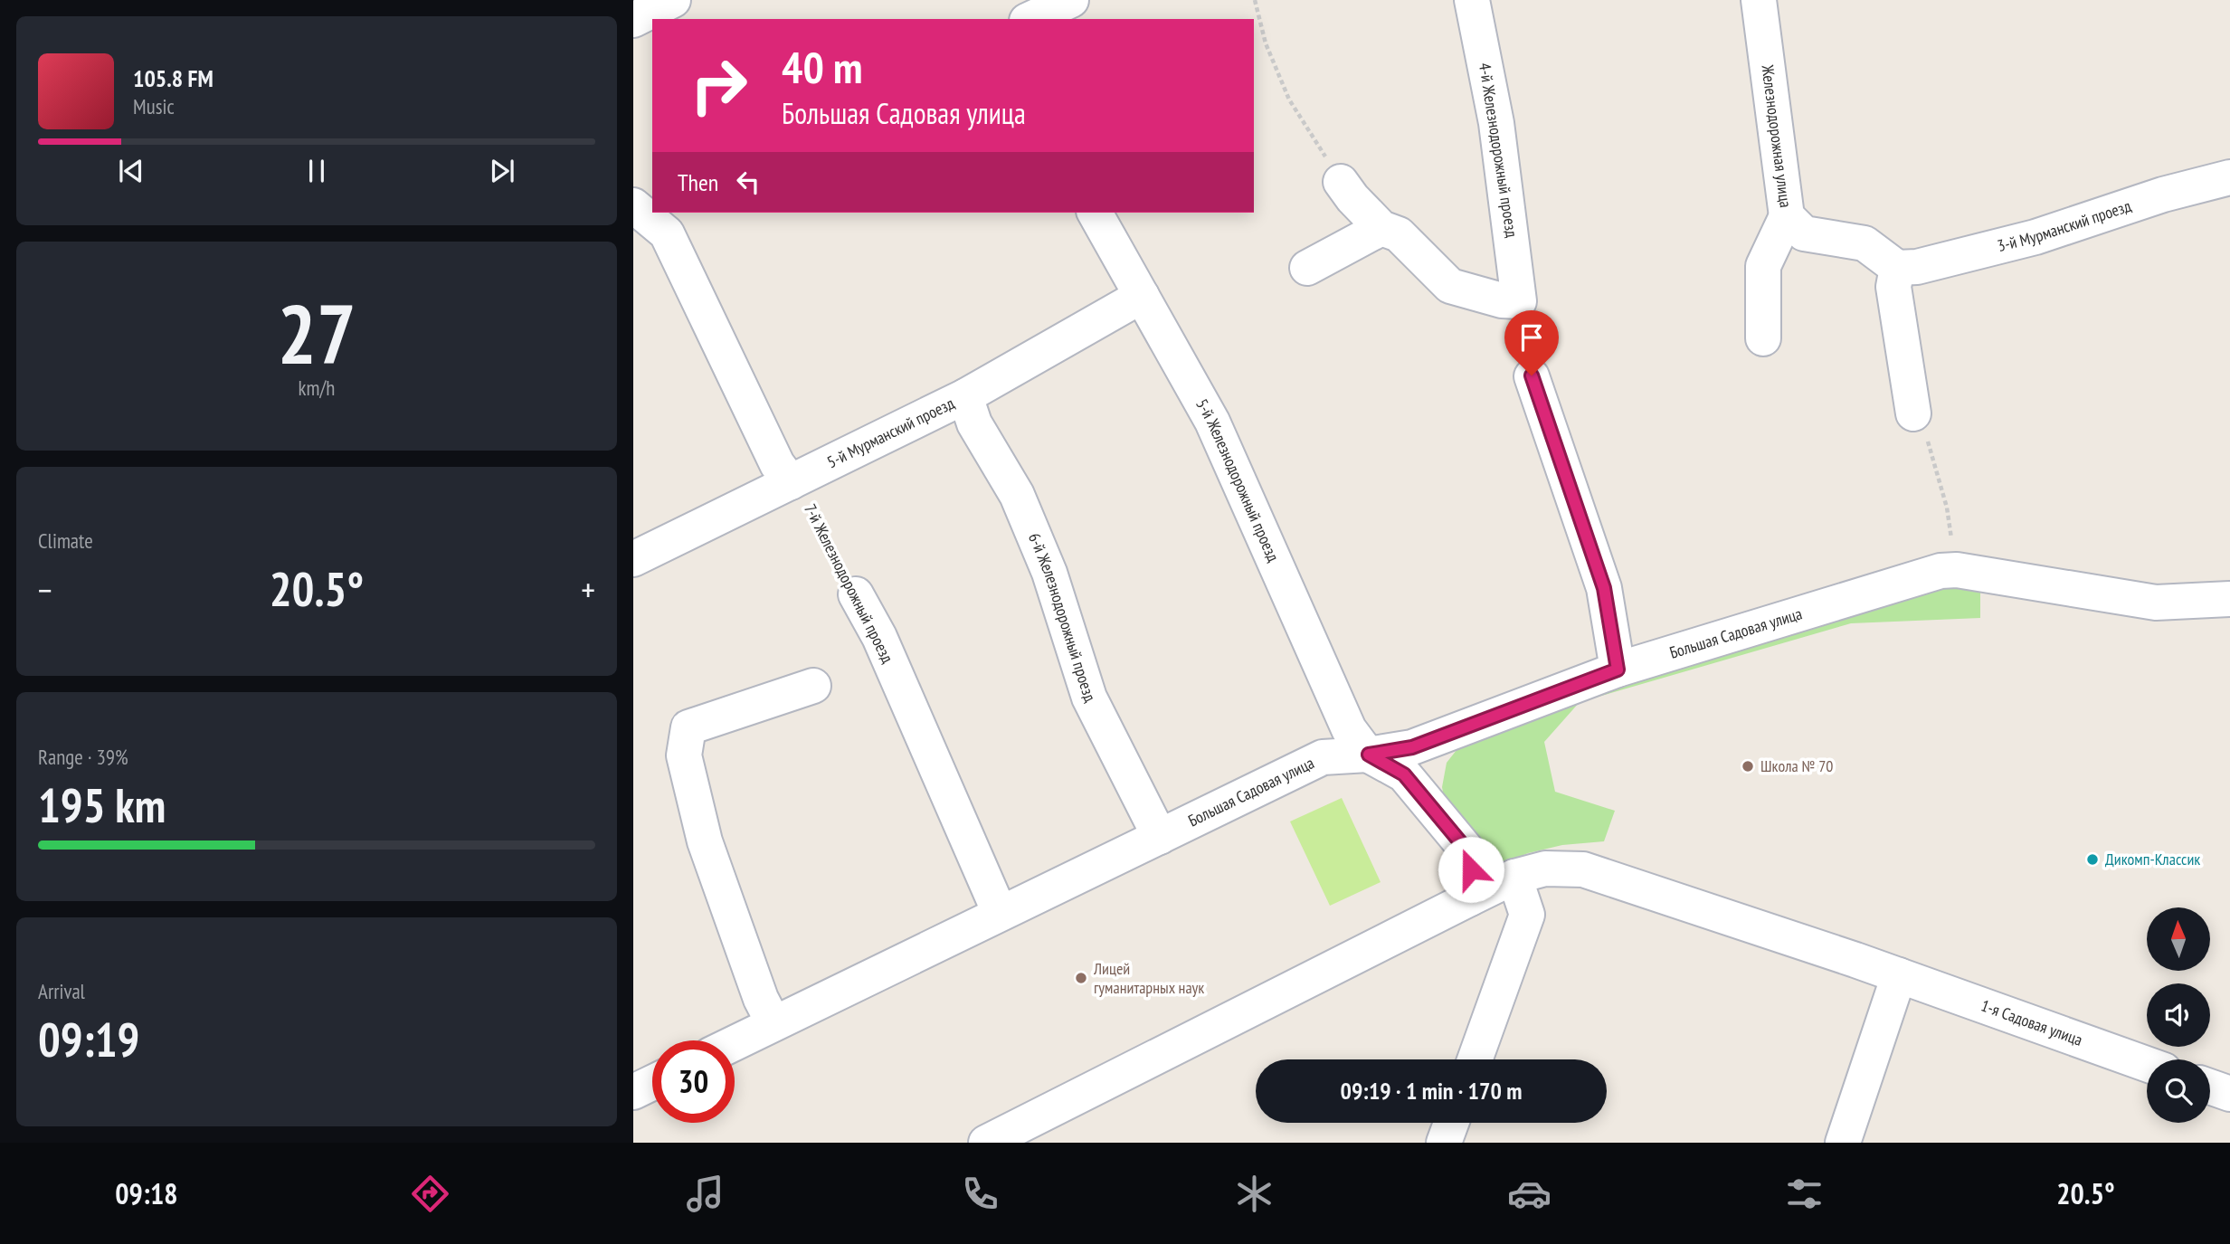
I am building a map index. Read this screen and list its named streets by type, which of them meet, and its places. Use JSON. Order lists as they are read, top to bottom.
{
  "streets": {
    "street": [
      "Железнодорожная улица",
      "4-й Железнодорожный проезд",
      "3-й Мурманский проезд",
      "5-й Мурманский проезд",
      "5-й Железнодорожный проезд",
      "7-й Железнодорожный проезд",
      "6-й Железнодорожный проезд",
      "Большая Садовая улица",
      "1-я Садовая улица"
    ]
  },
  "crossings": [
    ["Железнодорожная улица", "3-й Мурманский проезд"],
    ["5-й Мурманский проезд", "5-й Железнодорожный проезд"],
    ["5-й Мурманский проезд", "7-й Железнодорожный проезд"],
    ["5-й Мурманский проезд", "6-й Железнодорожный проезд"],
    ["5-й Железнодорожный проезд", "Большая Садовая улица"],
    ["7-й Железнодорожный проезд", "Большая Садовая улица"],
    ["6-й Железнодорожный проезд", "Большая Садовая улица"]
  ],
  "places": ["Школа № 70", "Дикомп-Классик", "Лицей гуманитарных наук"],
  "north": "top",
  "page": {
    "turn": ["40 m", "Большая Садовая улица"],
    "song": ["105.8 FM", "Music"],
    "then": "Then",
    "tile": [
      ["27", "km/h"],
      "Climate",
      ["Range · 39%", "195 km"],
      ["Arrival", "09:19"]
    ],
    "heat": ["−", "20.5°", "+"],
    "limit": "30",
    "trip": "09:19 · 1 min · 170 m",
    "tabs": ["09:18", "20.5°"]
  }
}
